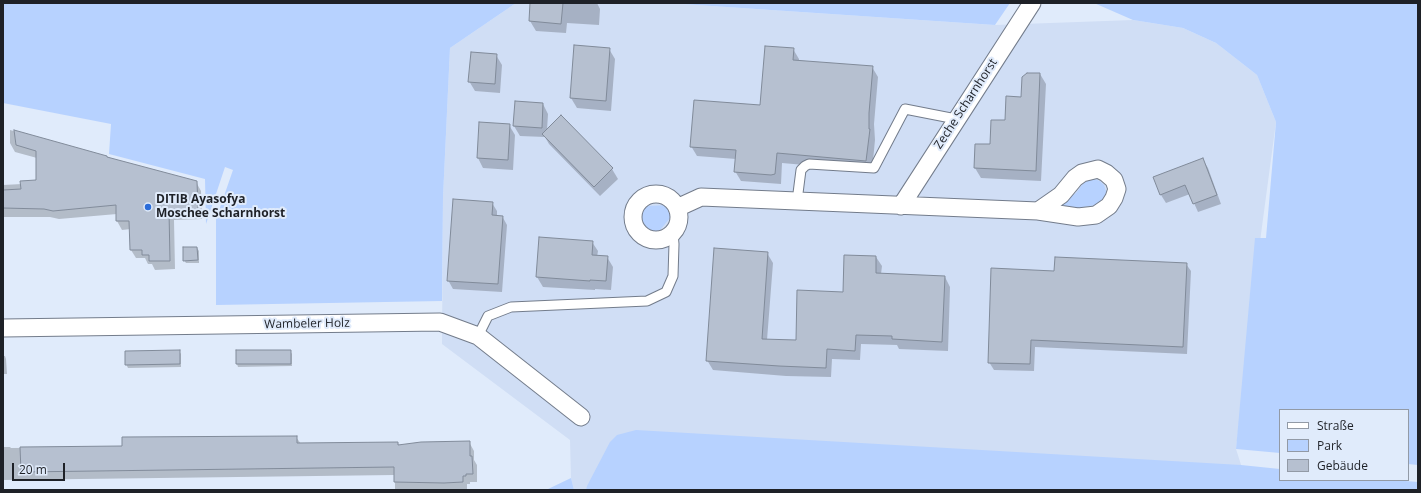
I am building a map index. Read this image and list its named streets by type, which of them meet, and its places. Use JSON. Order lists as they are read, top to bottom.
{
  "streets": {
    "street": ["Zeche Scharnhorst", "Wambeler Holz"]
  },
  "places": ["DITIB Ayasofya Moschee Scharnhorst"],
  "legend": ["Straße", "Park", "Gebäude"],
  "scale_bar": "20 m"
}
